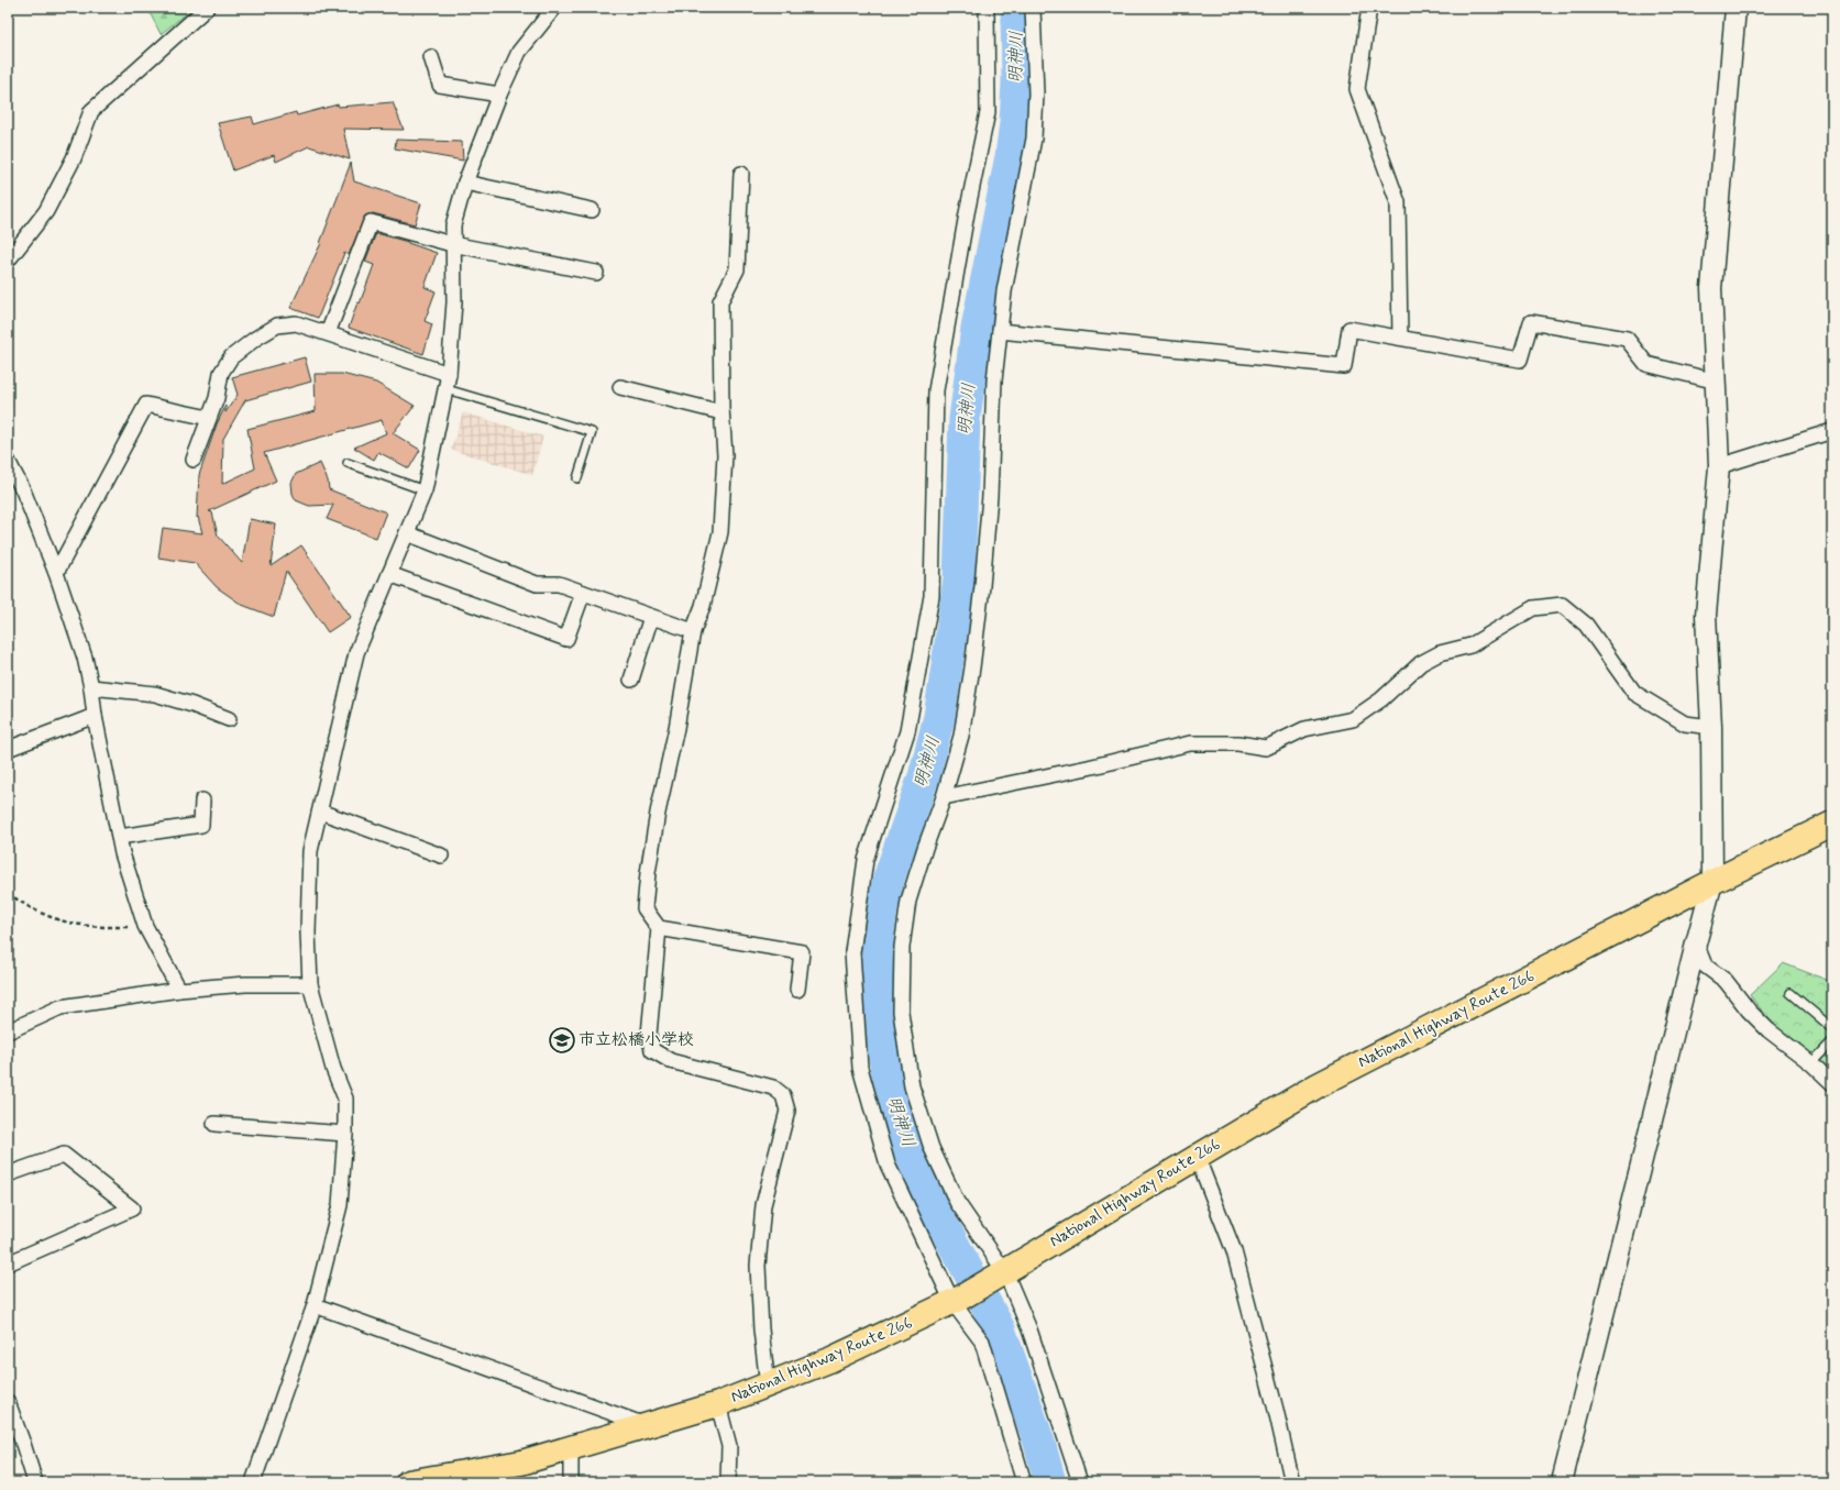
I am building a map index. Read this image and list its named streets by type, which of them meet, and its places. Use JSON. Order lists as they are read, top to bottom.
{
  "streets": {
    "highway": ["National Highway Route 266"]
  },
  "water": ["明神川"],
  "places": {
    "school or university": ["市立松橋小学校"]
  }
}
